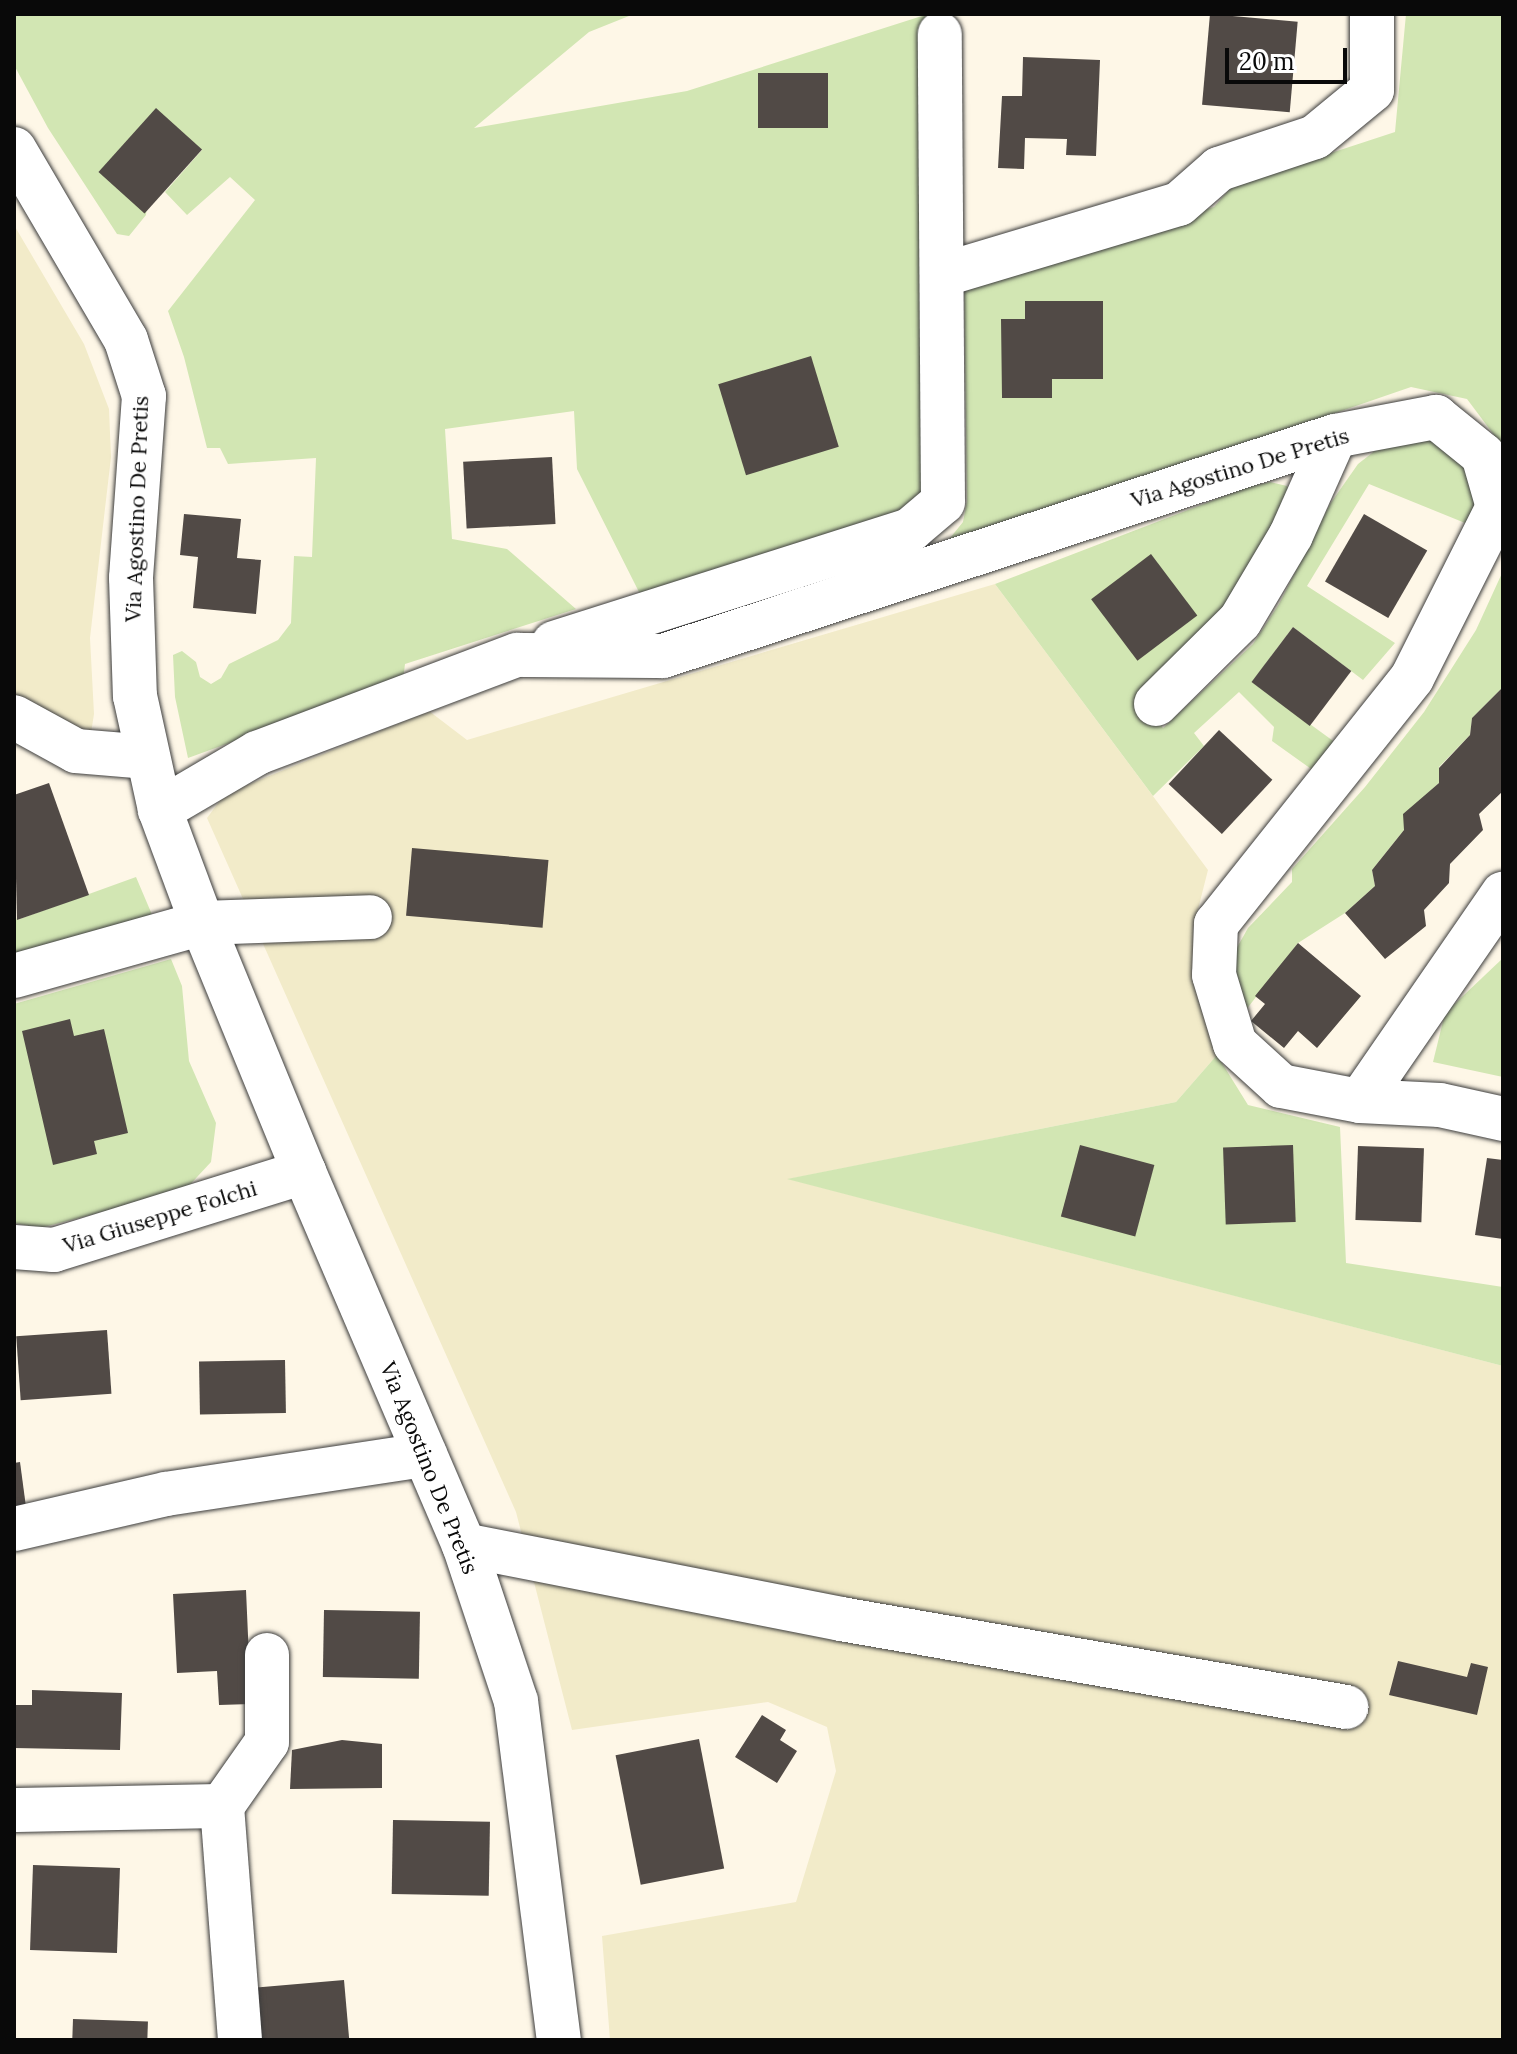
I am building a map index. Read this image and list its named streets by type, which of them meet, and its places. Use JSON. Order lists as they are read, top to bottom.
{
  "streets": {
    "street": ["Via Agostino De Pretis", "Via Giuseppe Folchi"]
  },
  "crossings": [
    ["Via Agostino De Pretis", "Via Giuseppe Folchi"]
  ],
  "scale_bar": "20 m"
}
